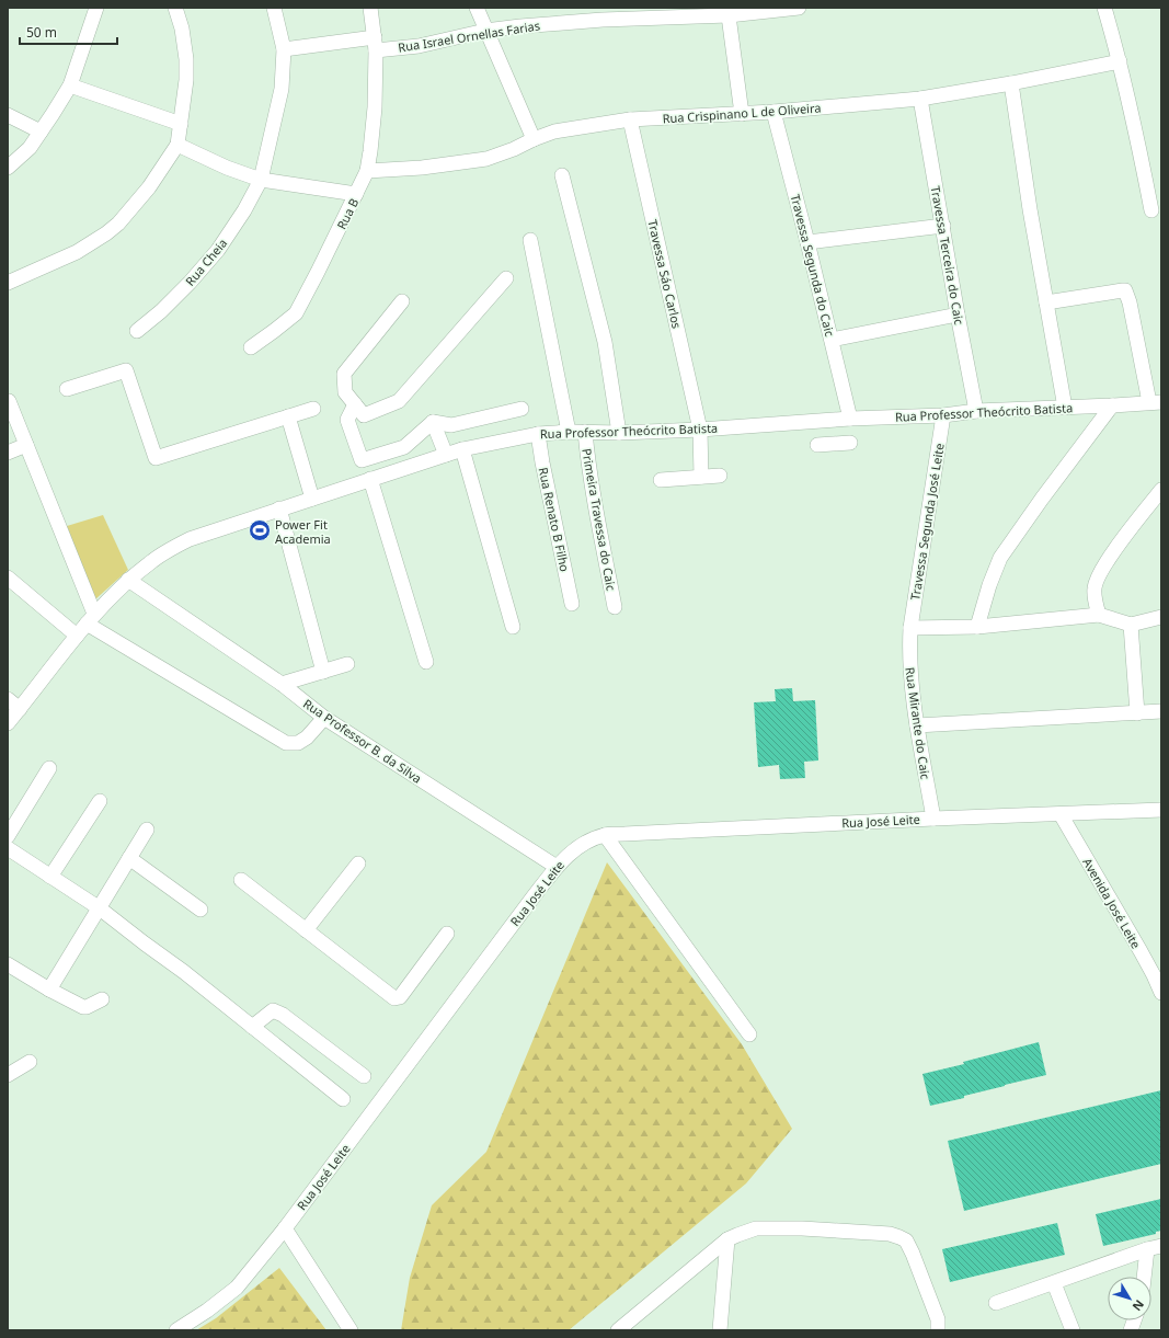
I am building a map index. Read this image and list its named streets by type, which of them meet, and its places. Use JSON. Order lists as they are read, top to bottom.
{
  "streets": {
    "street": [
      "Rua Israel Ornellas Farias",
      "Rua Crispinano L de Oliveira",
      "Rua B",
      "Travessa Terceira do Caic",
      "Rua Cheia",
      "Travessa Segunda do Caic",
      "Travessa Sáo Carlos",
      "Rua Professor Theócrito Batista",
      "Rua Renato B Filho",
      "Primeira Travessa do Caic",
      "Travessa Segunda José Leite",
      "Rua Mirante do Caic",
      "Rua Professor B. da Silva",
      "Rua José Leite",
      "Avenida José Leite"
    ]
  },
  "crossings": [
    ["Rua Israel Ornellas Farias", "Rua B"],
    ["Rua Israel Ornellas Farias", "Rua Cheia"],
    ["Rua Crispinano L de Oliveira", "Rua B"],
    ["Rua Crispinano L de Oliveira", "Travessa Terceira do Caic"],
    ["Rua Crispinano L de Oliveira", "Travessa Segunda do Caic"],
    ["Rua Crispinano L de Oliveira", "Travessa Sáo Carlos"],
    ["Travessa Terceira do Caic", "Rua Professor Theócrito Batista"],
    ["Travessa Segunda do Caic", "Rua Professor Theócrito Batista"],
    ["Travessa Sáo Carlos", "Rua Professor Theócrito Batista"],
    ["Rua Professor Theócrito Batista", "Rua Renato B Filho"],
    ["Rua Professor Theócrito Batista", "Primeira Travessa do Caic"],
    ["Rua Professor Theócrito Batista", "Travessa Segunda José Leite"],
    ["Rua Professor Theócrito Batista", "Rua Professor B. da Silva"],
    ["Travessa Segunda José Leite", "Rua Mirante do Caic"],
    ["Rua Mirante do Caic", "Rua José Leite"],
    ["Rua Professor B. da Silva", "Rua José Leite"],
    ["Rua José Leite", "Avenida José Leite"]
  ],
  "places": {
    "sports": ["Power Fit Academia"]
  },
  "scale_bar": "50 m",
  "north": "bottom right"
}
